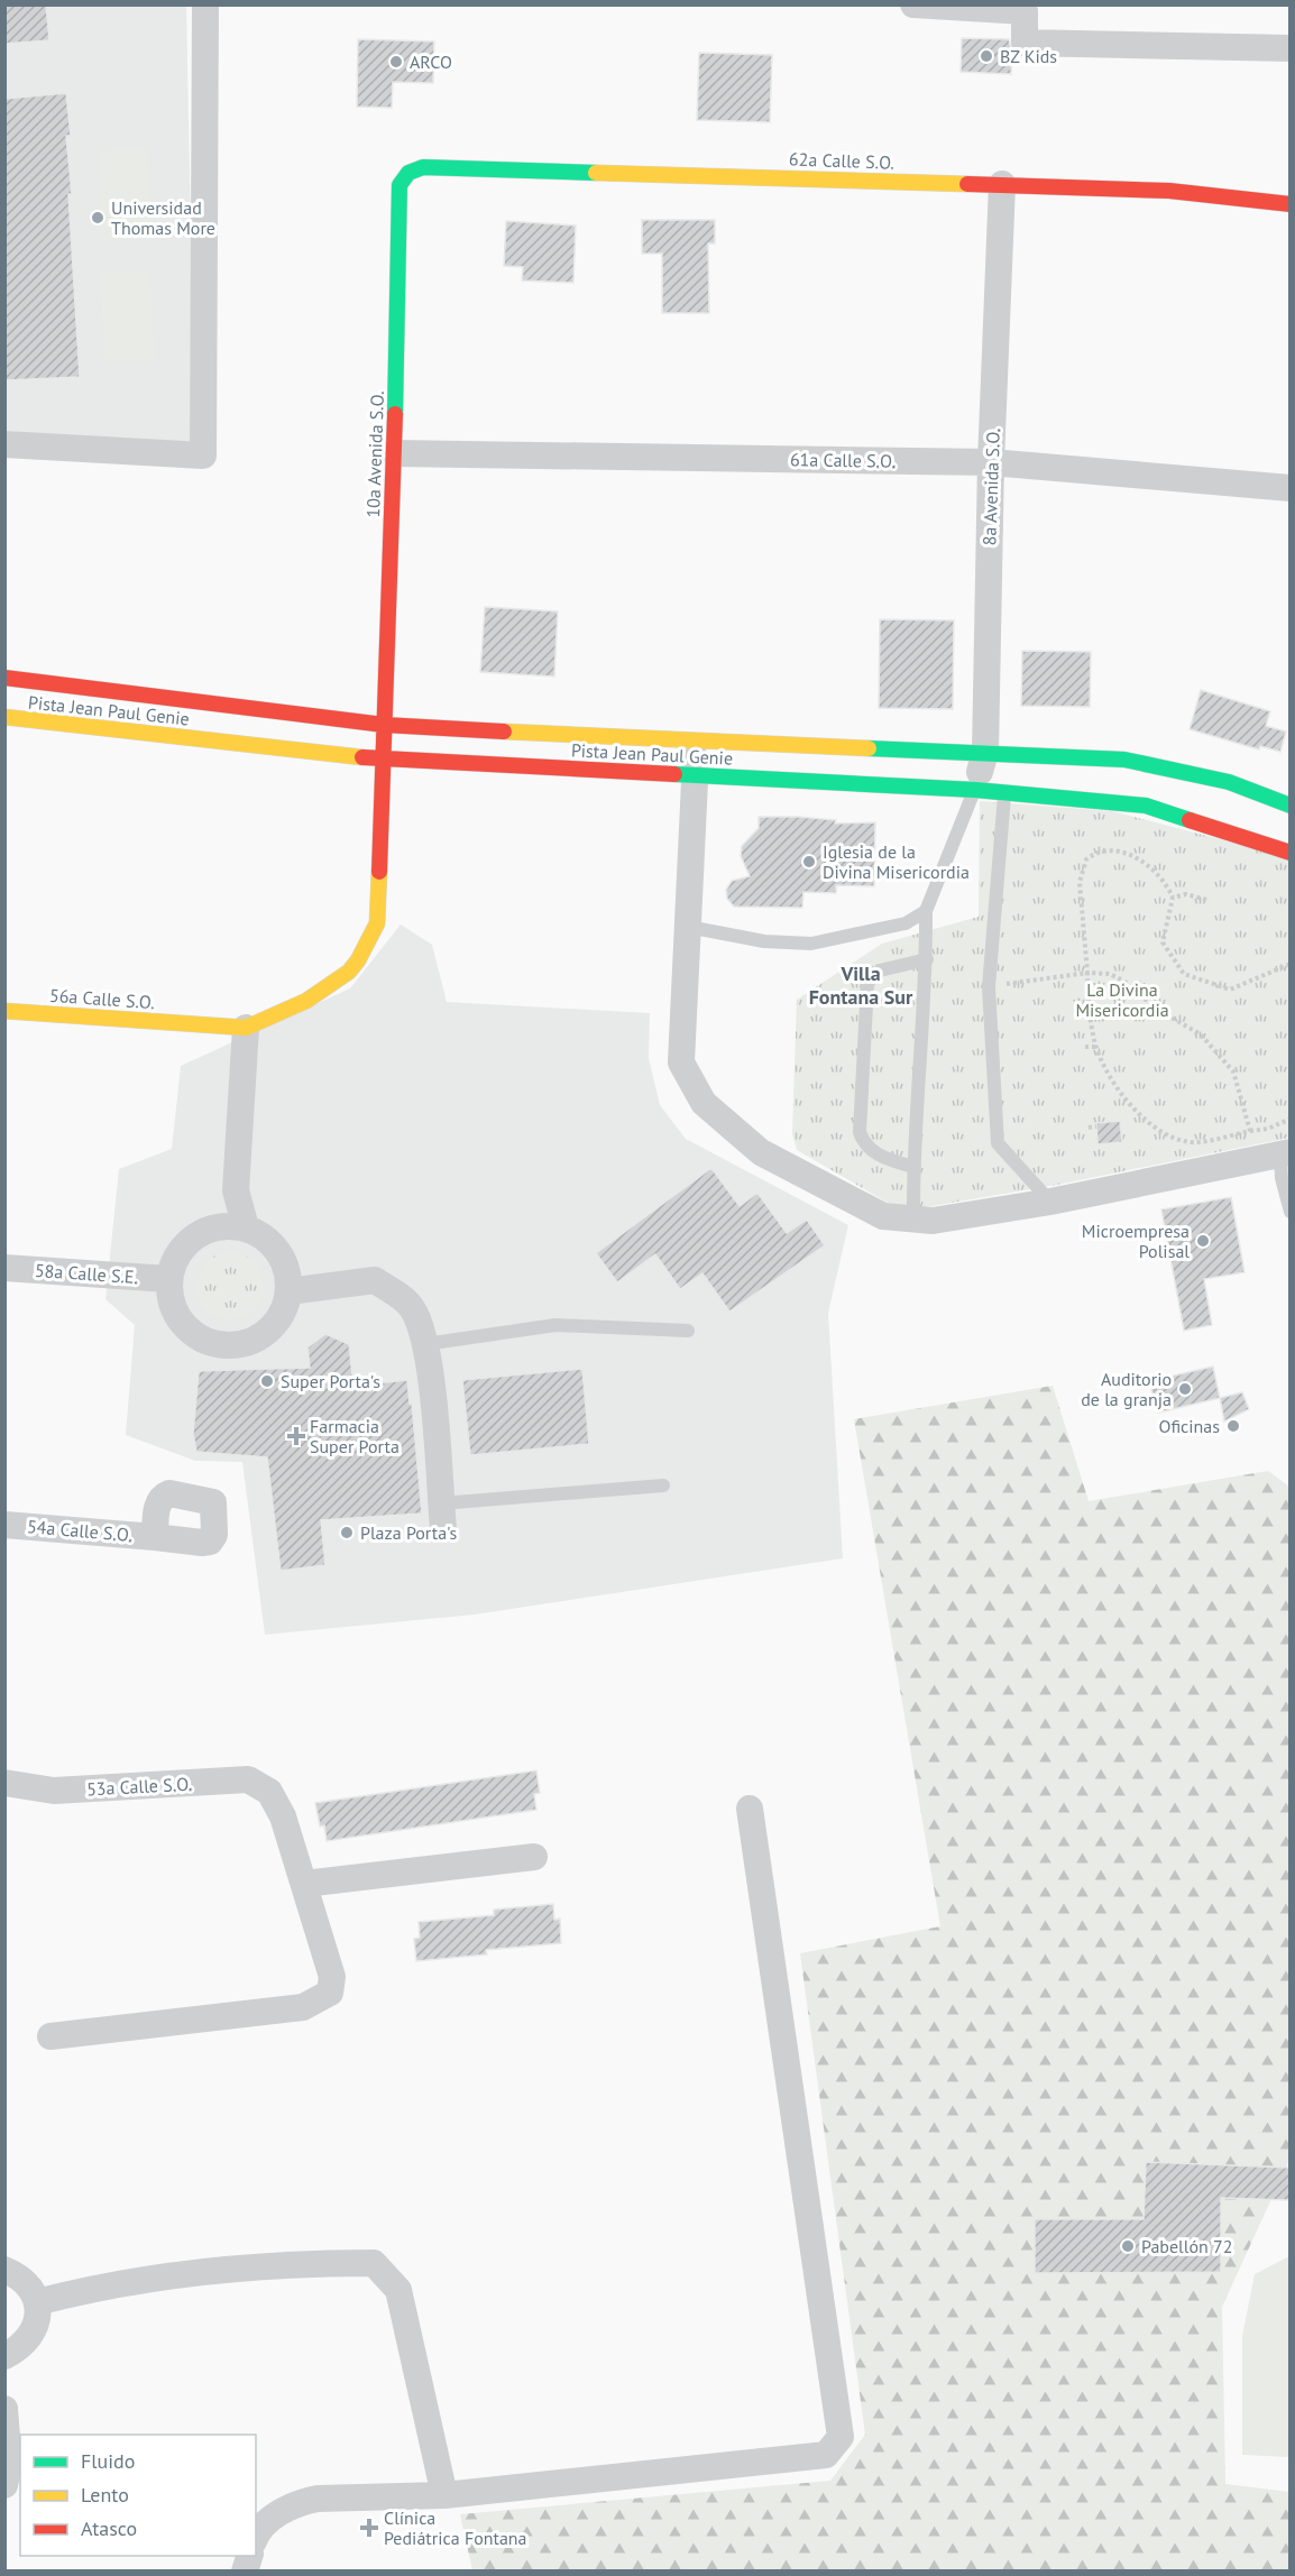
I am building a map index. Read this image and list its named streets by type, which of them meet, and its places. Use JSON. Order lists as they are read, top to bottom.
{
  "streets": {
    "main road": [
      "62a Calle S.O.",
      "10a Avenida S.O.",
      "Pista Jean Paul Genie",
      "56a Calle S.O."
    ],
    "street": [
      "61a Calle S.O.",
      "8a Avenida S.O.",
      "58a Calle S.E.",
      "54a Calle S.O.",
      "53a Calle S.O."
    ]
  },
  "crossings": [
    ["62a Calle S.O.", "10a Avenida S.O."],
    ["62a Calle S.O.", "8a Avenida S.O."],
    ["10a Avenida S.O.", "61a Calle S.O."],
    ["10a Avenida S.O.", "Pista Jean Paul Genie"],
    ["10a Avenida S.O.", "56a Calle S.O."],
    ["61a Calle S.O.", "8a Avenida S.O."],
    ["8a Avenida S.O.", "Pista Jean Paul Genie"]
  ],
  "districts": ["Villa Fontana Sur"],
  "parks": ["La Divina Misericordia"],
  "places": {
    "other": [
      "BZ Kids",
      "ARCO",
      "Universidad Thomas More",
      "Iglesia de la Divina Misericordia",
      "Microempresa Polisal",
      "Super Porta's",
      "Auditorio de la granja",
      "Oficinas",
      "Plaza Porta's",
      "Pabellón 72"
    ],
    "health": ["Farmacia Super Porta", "Clínica Pediátrica Fontana"]
  },
  "legend": ["Fluido", "Lento", "Atasco"]
}
